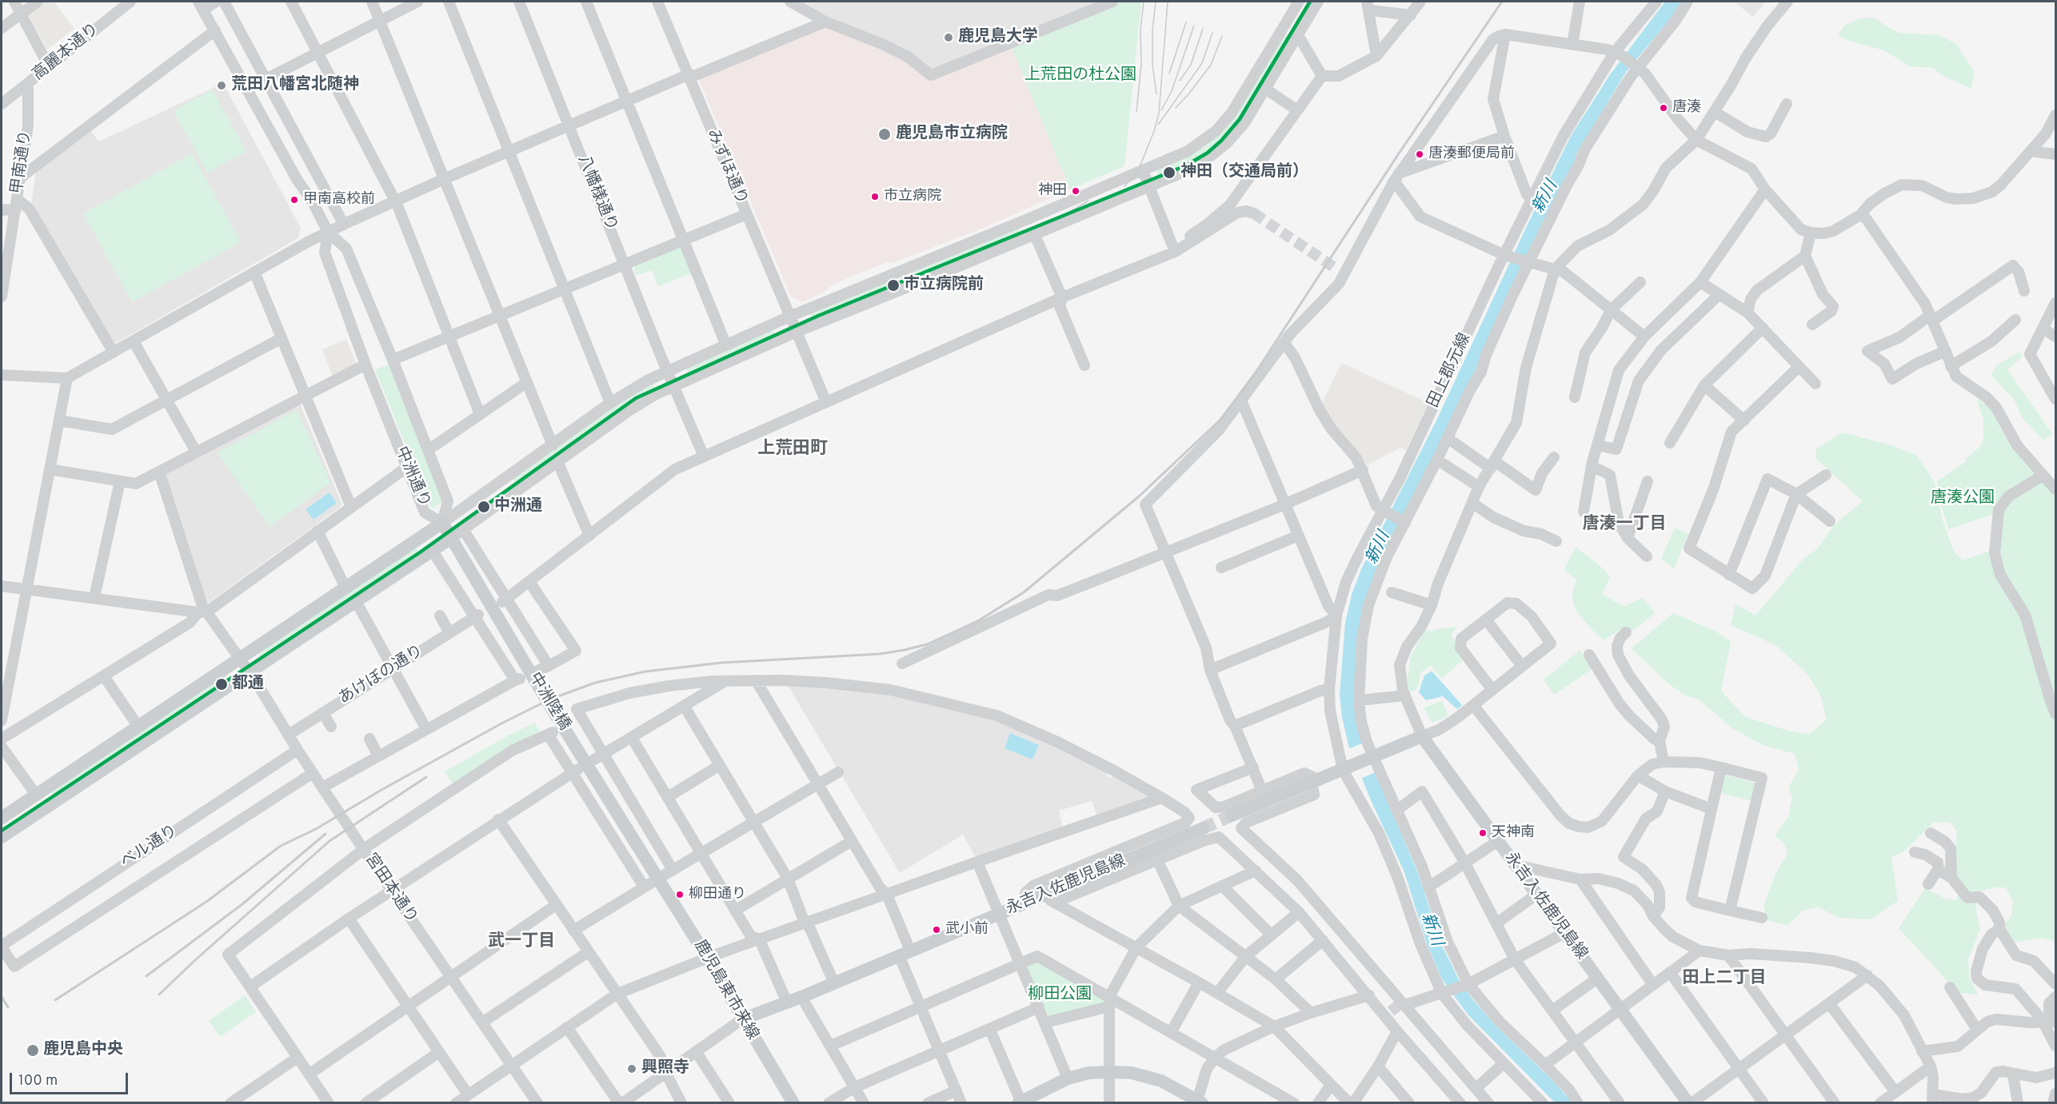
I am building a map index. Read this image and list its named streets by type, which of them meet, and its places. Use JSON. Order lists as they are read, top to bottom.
{
  "streets": {
    "main road": ["中洲陸橋", "永吉入佐鹿児島線", "鹿児島東市来線"],
    "street": [
      "高麗本通り",
      "甲南通り",
      "みずほ通り",
      "八幡様通り",
      "田上郡元線",
      "中洲通り",
      "あけぼの通り",
      "ベル通り",
      "宮田本通り"
    ]
  },
  "crossings": [
    ["高麗本通り", "甲南通り"],
    ["中洲通り", "中洲陸橋"],
    ["あけぼの通り", "宮田本通り"],
    ["中洲陸橋", "鹿児島東市来線"],
    ["ベル通り", "宮田本通り"],
    ["永吉入佐鹿児島線", "鹿児島東市来線"]
  ],
  "districts": [
    "上荒田町",
    "唐湊一丁目",
    "武一丁目",
    "田上二丁目"
  ],
  "water": ["新川"],
  "parks": ["上荒田の杜公園", "唐湊公園", "柳田公園"],
  "places": [
    "鹿児島大学",
    "荒田八幡宮北随神",
    "唐湊",
    "鹿児島市立病院",
    "唐湊郵便局前",
    "神田（交通局前）",
    "神田",
    "市立病院",
    "甲南高校前",
    "市立病院前",
    "中洲通",
    "都通",
    "天神南",
    "柳田通り",
    "武小前",
    "鹿児島中央",
    "興照寺"
  ],
  "scale_bar": "100 m"
}
